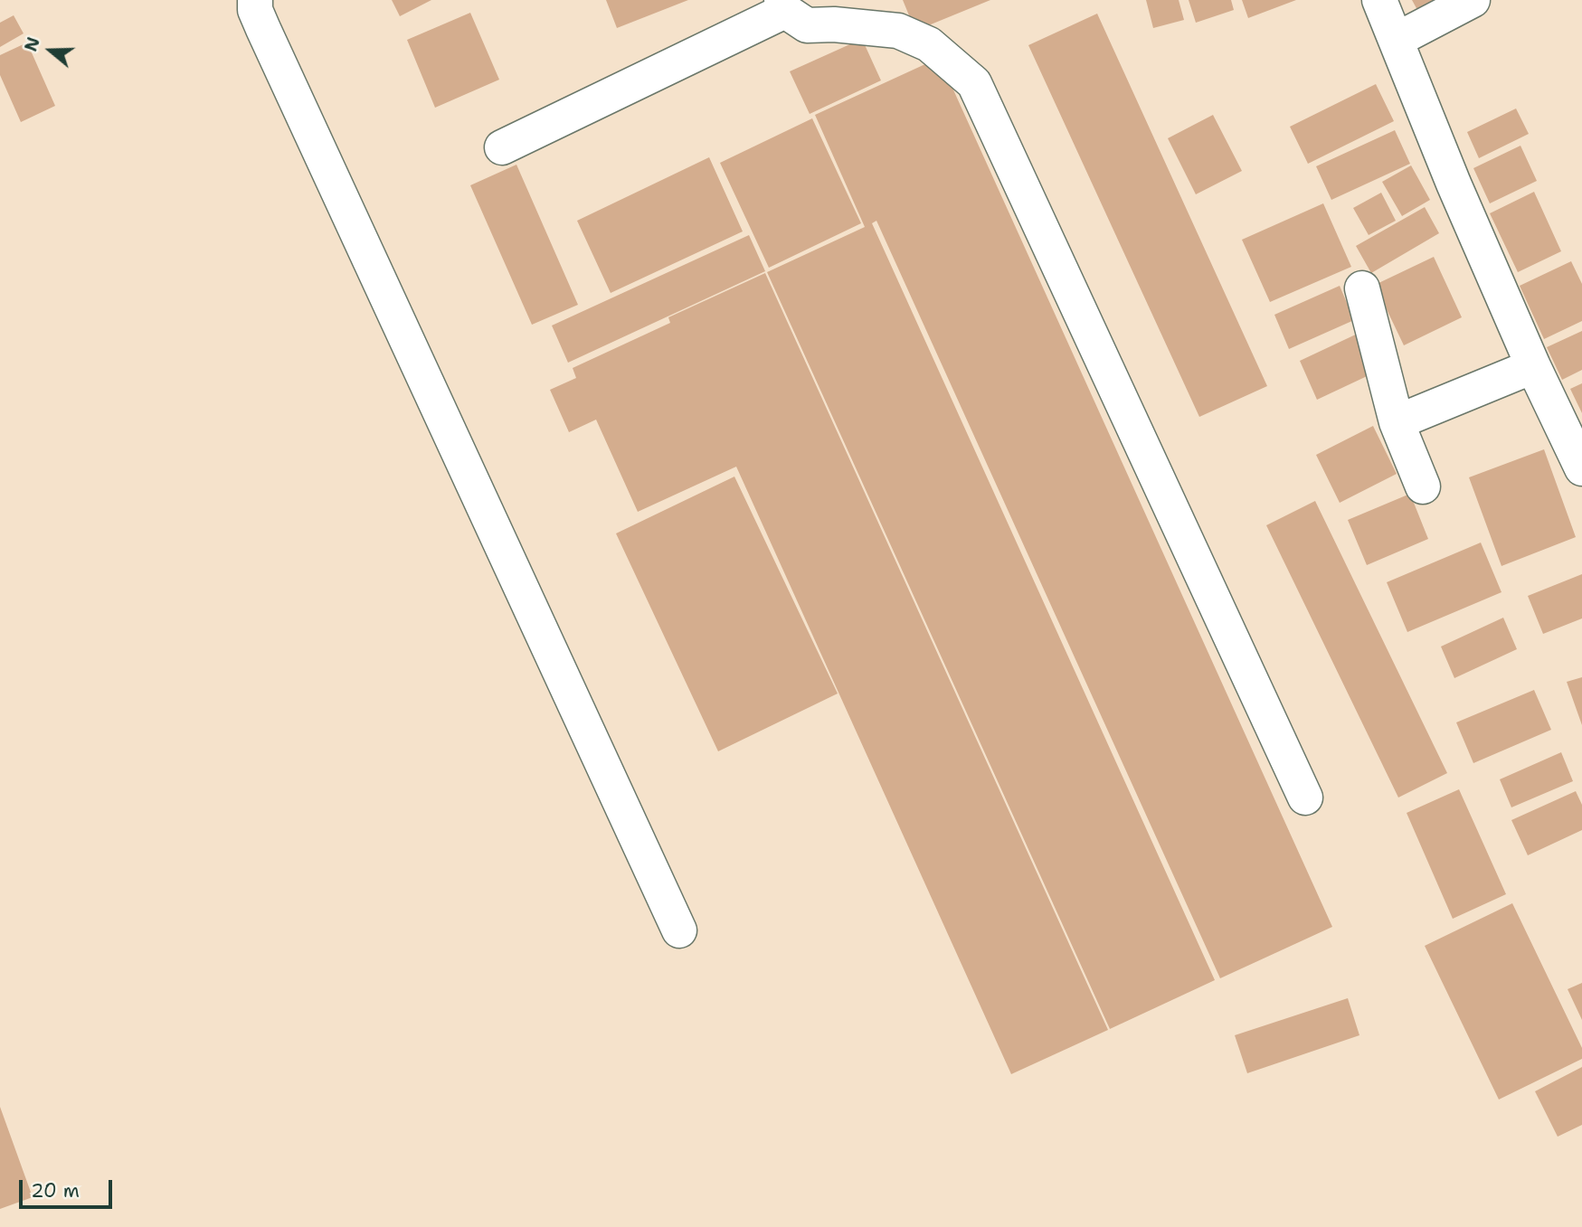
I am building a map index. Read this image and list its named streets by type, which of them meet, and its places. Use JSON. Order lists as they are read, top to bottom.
{
  "scale_bar": "20 m",
  "north": "left"
}
